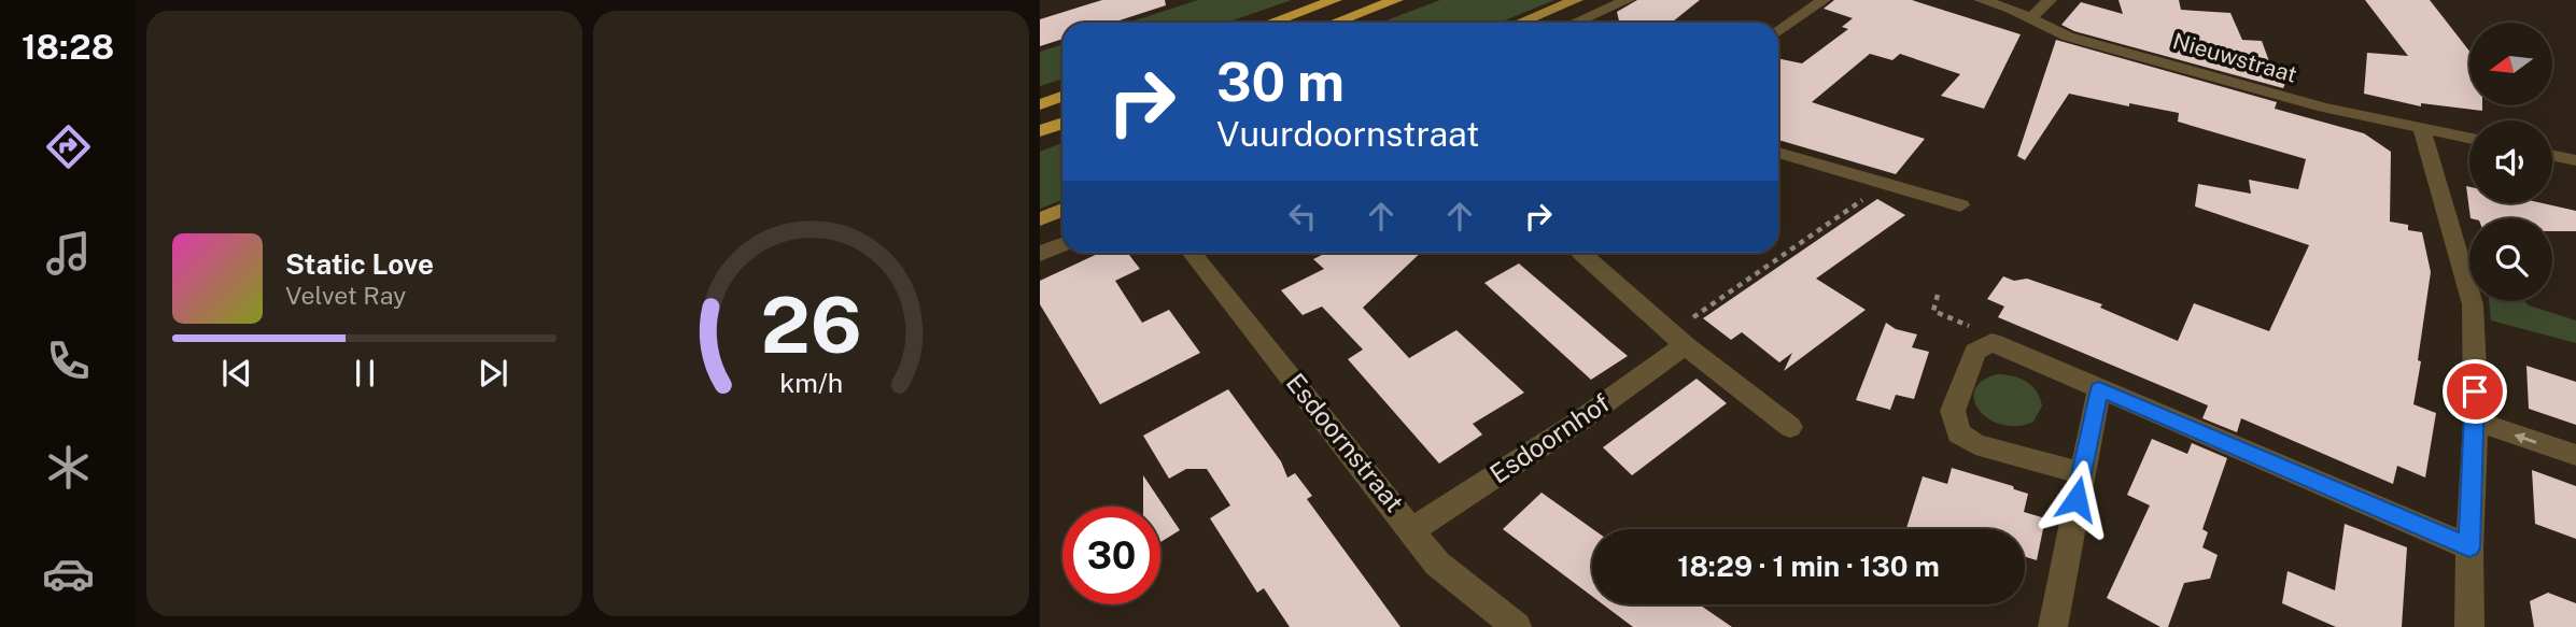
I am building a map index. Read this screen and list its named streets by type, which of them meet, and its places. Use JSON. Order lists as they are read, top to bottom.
{
  "streets": {
    "street": ["Nieuwstraat", "Esdoornhof", "Esdoornstraat"]
  },
  "crossings": [
    ["Esdoornhof", "Esdoornstraat"]
  ],
  "north": "left",
  "page": {
    "tabs": "18:28",
    "turn": ["30 m", "Vuurdoornstraat"],
    "song": ["Static Love", "Velvet Ray"],
    "limit": "30",
    "trip": "18:29 · 1 min · 130 m",
    "gauge": ["26", "km/h"]
  }
}
